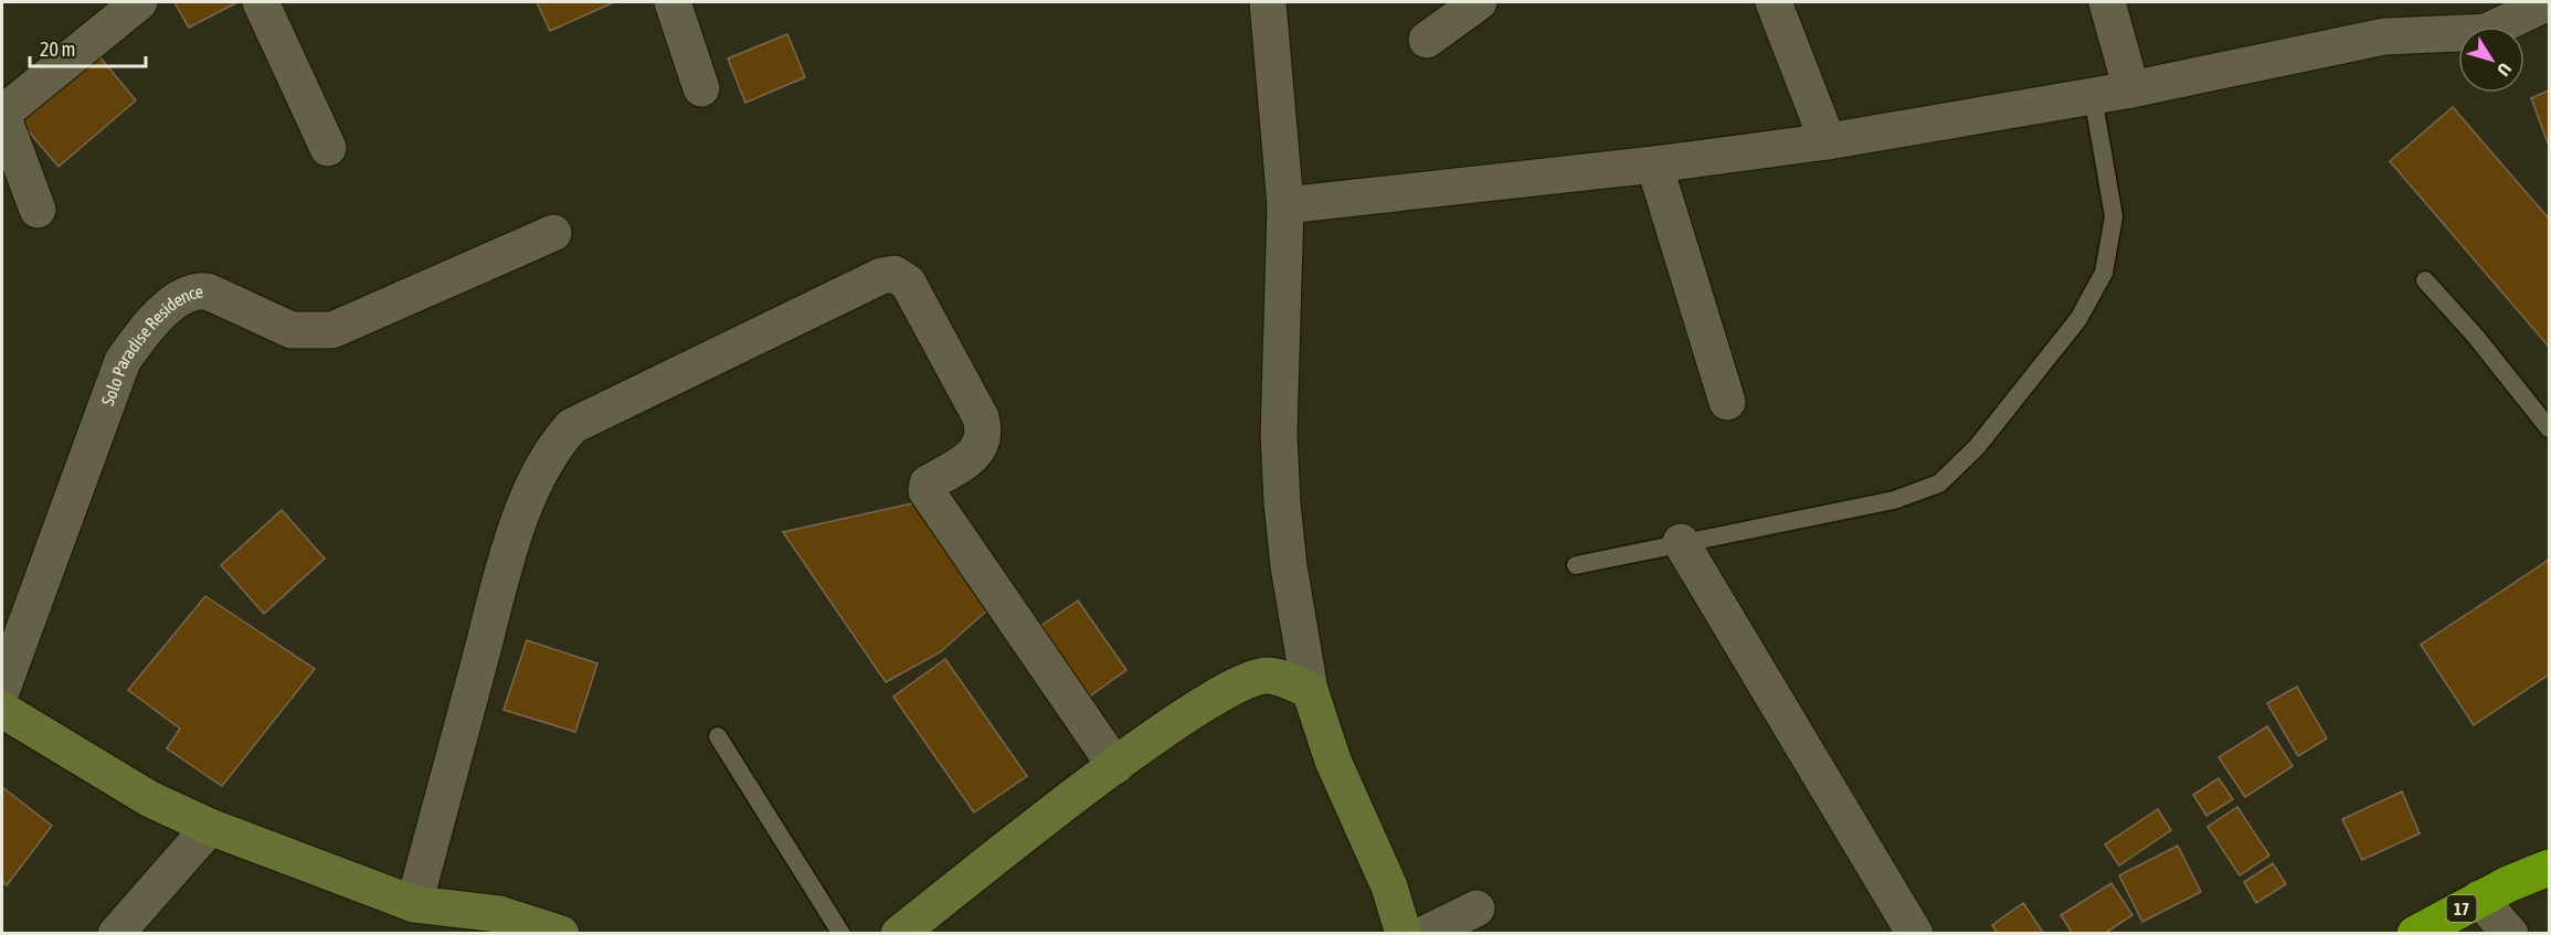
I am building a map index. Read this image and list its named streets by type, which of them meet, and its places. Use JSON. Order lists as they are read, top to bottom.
{
  "streets": {
    "highway": ["17"],
    "street": ["Solo Paradise Residence"]
  },
  "scale_bar": "20 m",
  "north": "bottom right"
}
